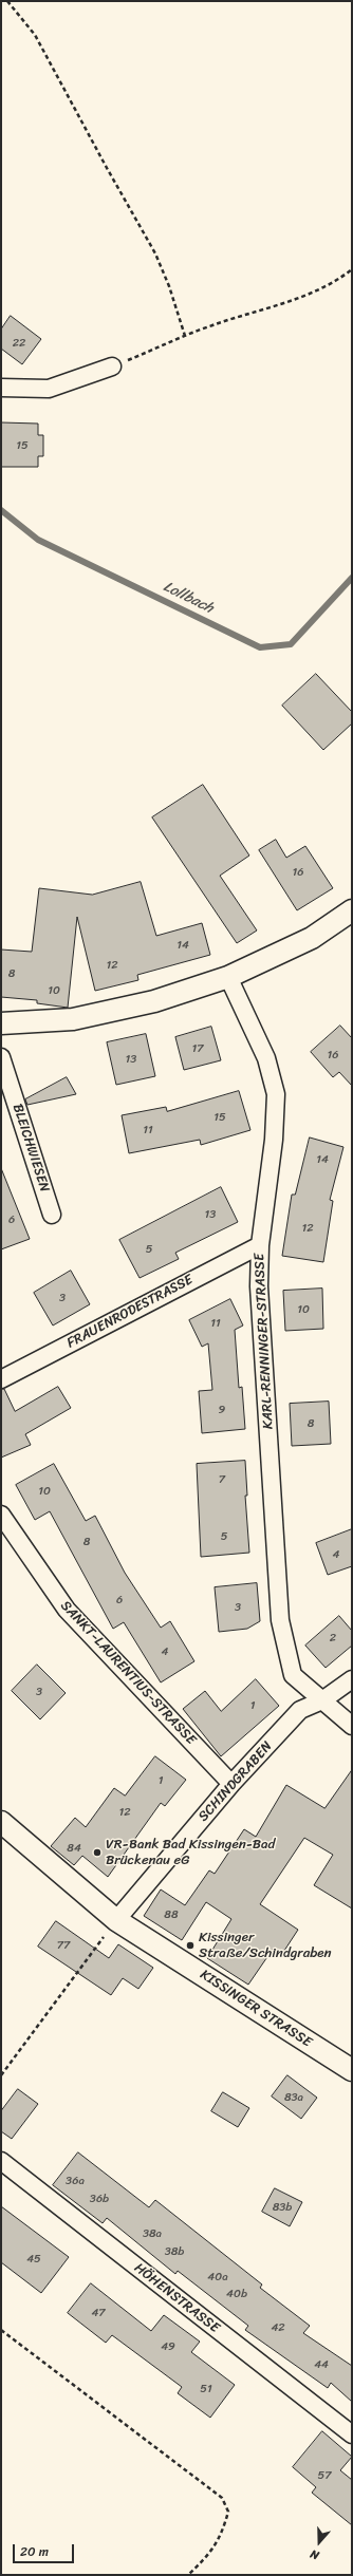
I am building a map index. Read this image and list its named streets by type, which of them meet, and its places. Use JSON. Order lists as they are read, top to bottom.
{
  "streets": {
    "street": [
      "BLEICHWIESEN",
      "FRAUENRODESTRASSE",
      "KARL-RENNINGER-STRASSE",
      "SANKT-LAURENTIUS-STRASSE",
      "SCHINDGRABEN",
      "KISSINGER STRASSE",
      "HÖHENSTRASSE"
    ]
  },
  "crossings": [
    ["FRAUENRODESTRASSE", "KARL-RENNINGER-STRASSE"],
    ["KARL-RENNINGER-STRASSE", "SCHINDGRABEN"],
    ["SANKT-LAURENTIUS-STRASSE", "SCHINDGRABEN"],
    ["SCHINDGRABEN", "KISSINGER STRASSE"]
  ],
  "water": ["Lollbach"],
  "places": ["VR-Bank Bad Kissingen-Bad Brückenau eG", "Kissinger Straße/Schindgraben"],
  "house_numbers": [
    "22",
    "15",
    "16",
    "14",
    "12",
    "8",
    "10",
    "17",
    "16",
    "13",
    "15",
    "11",
    "14",
    "13",
    "6",
    "12",
    "5",
    "3",
    "10",
    "11",
    "9",
    "8",
    "7",
    "10",
    "5",
    "8",
    "4",
    "6",
    "3",
    "2",
    "4",
    "3",
    "1",
    "1",
    "12",
    "84",
    "88",
    "77",
    "83a",
    "36a",
    "36b",
    "83b",
    "38a",
    "38b",
    "45",
    "40a",
    "40b",
    "47",
    "42",
    "49",
    "44",
    "51",
    "57"
  ],
  "scale_bar": "20 m",
  "north": "bottom"
}
